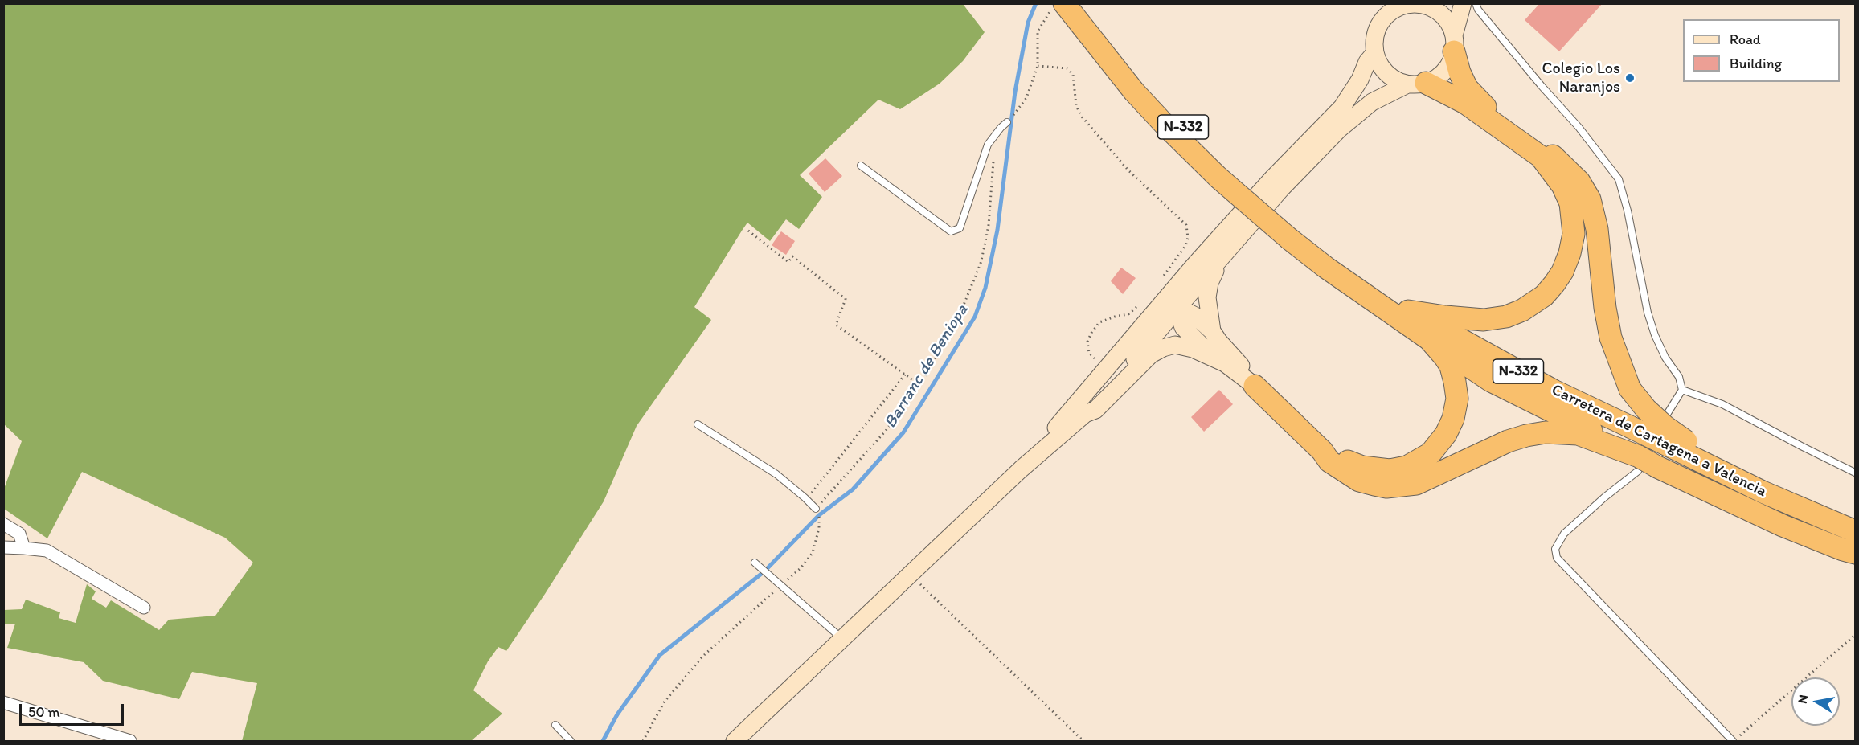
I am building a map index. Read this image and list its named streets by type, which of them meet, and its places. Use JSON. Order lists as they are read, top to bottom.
{
  "streets": {
    "highway": ["N-332", "Carretera de Cartagena a Valencia"]
  },
  "water": ["Barranc de Beniopa"],
  "places": ["Colegio Los Naranjos"],
  "legend": ["Road", "Building"],
  "scale_bar": "50 m",
  "north": "left"
}
